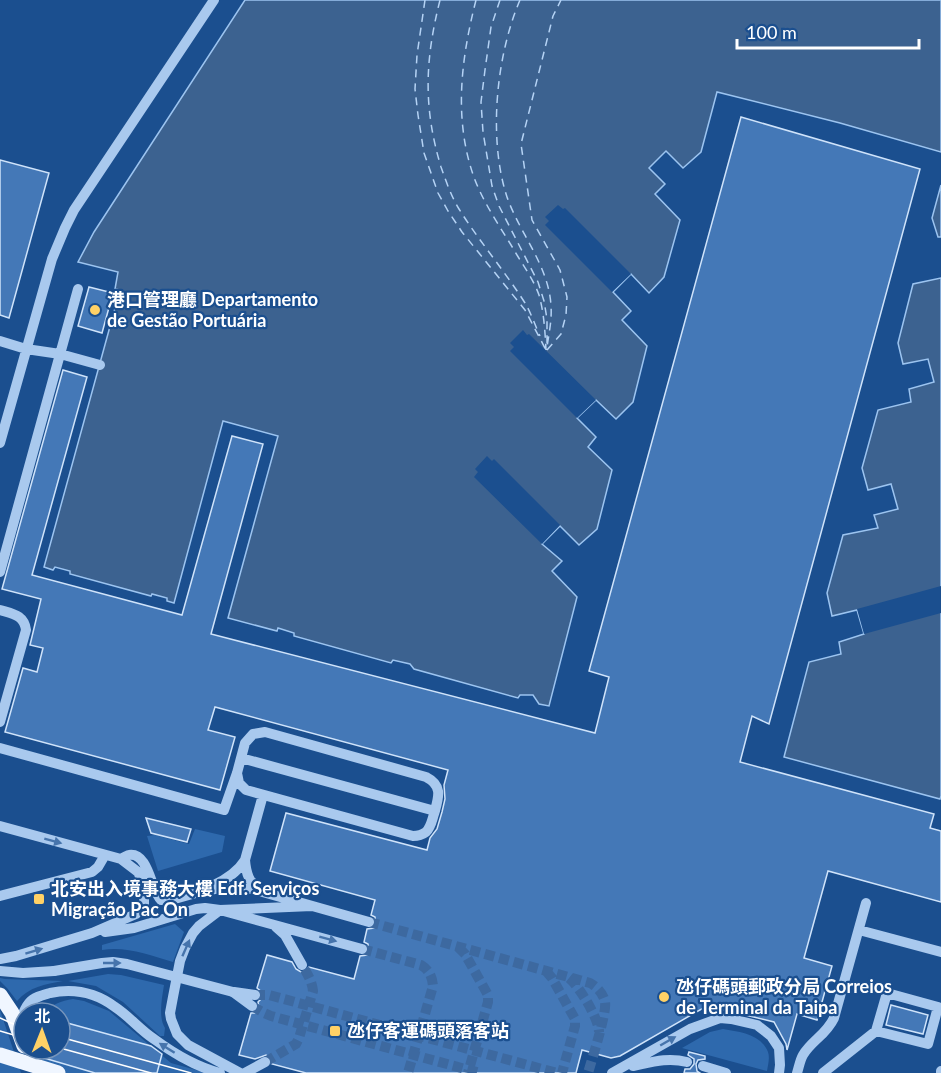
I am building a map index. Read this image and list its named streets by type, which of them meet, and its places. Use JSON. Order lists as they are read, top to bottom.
{
  "places": {
    "other": ["港口管理廳 Departamento de Gestão Portuária", "氹仔碼頭郵政分局 Correios de Terminal da Taipa"],
    "transit": ["北安出入境事務大樓 Edf. Serviços Migração Pac On", "氹仔客運碼頭落客站"]
  },
  "scale_bar": "100 m",
  "north": "top"
}
